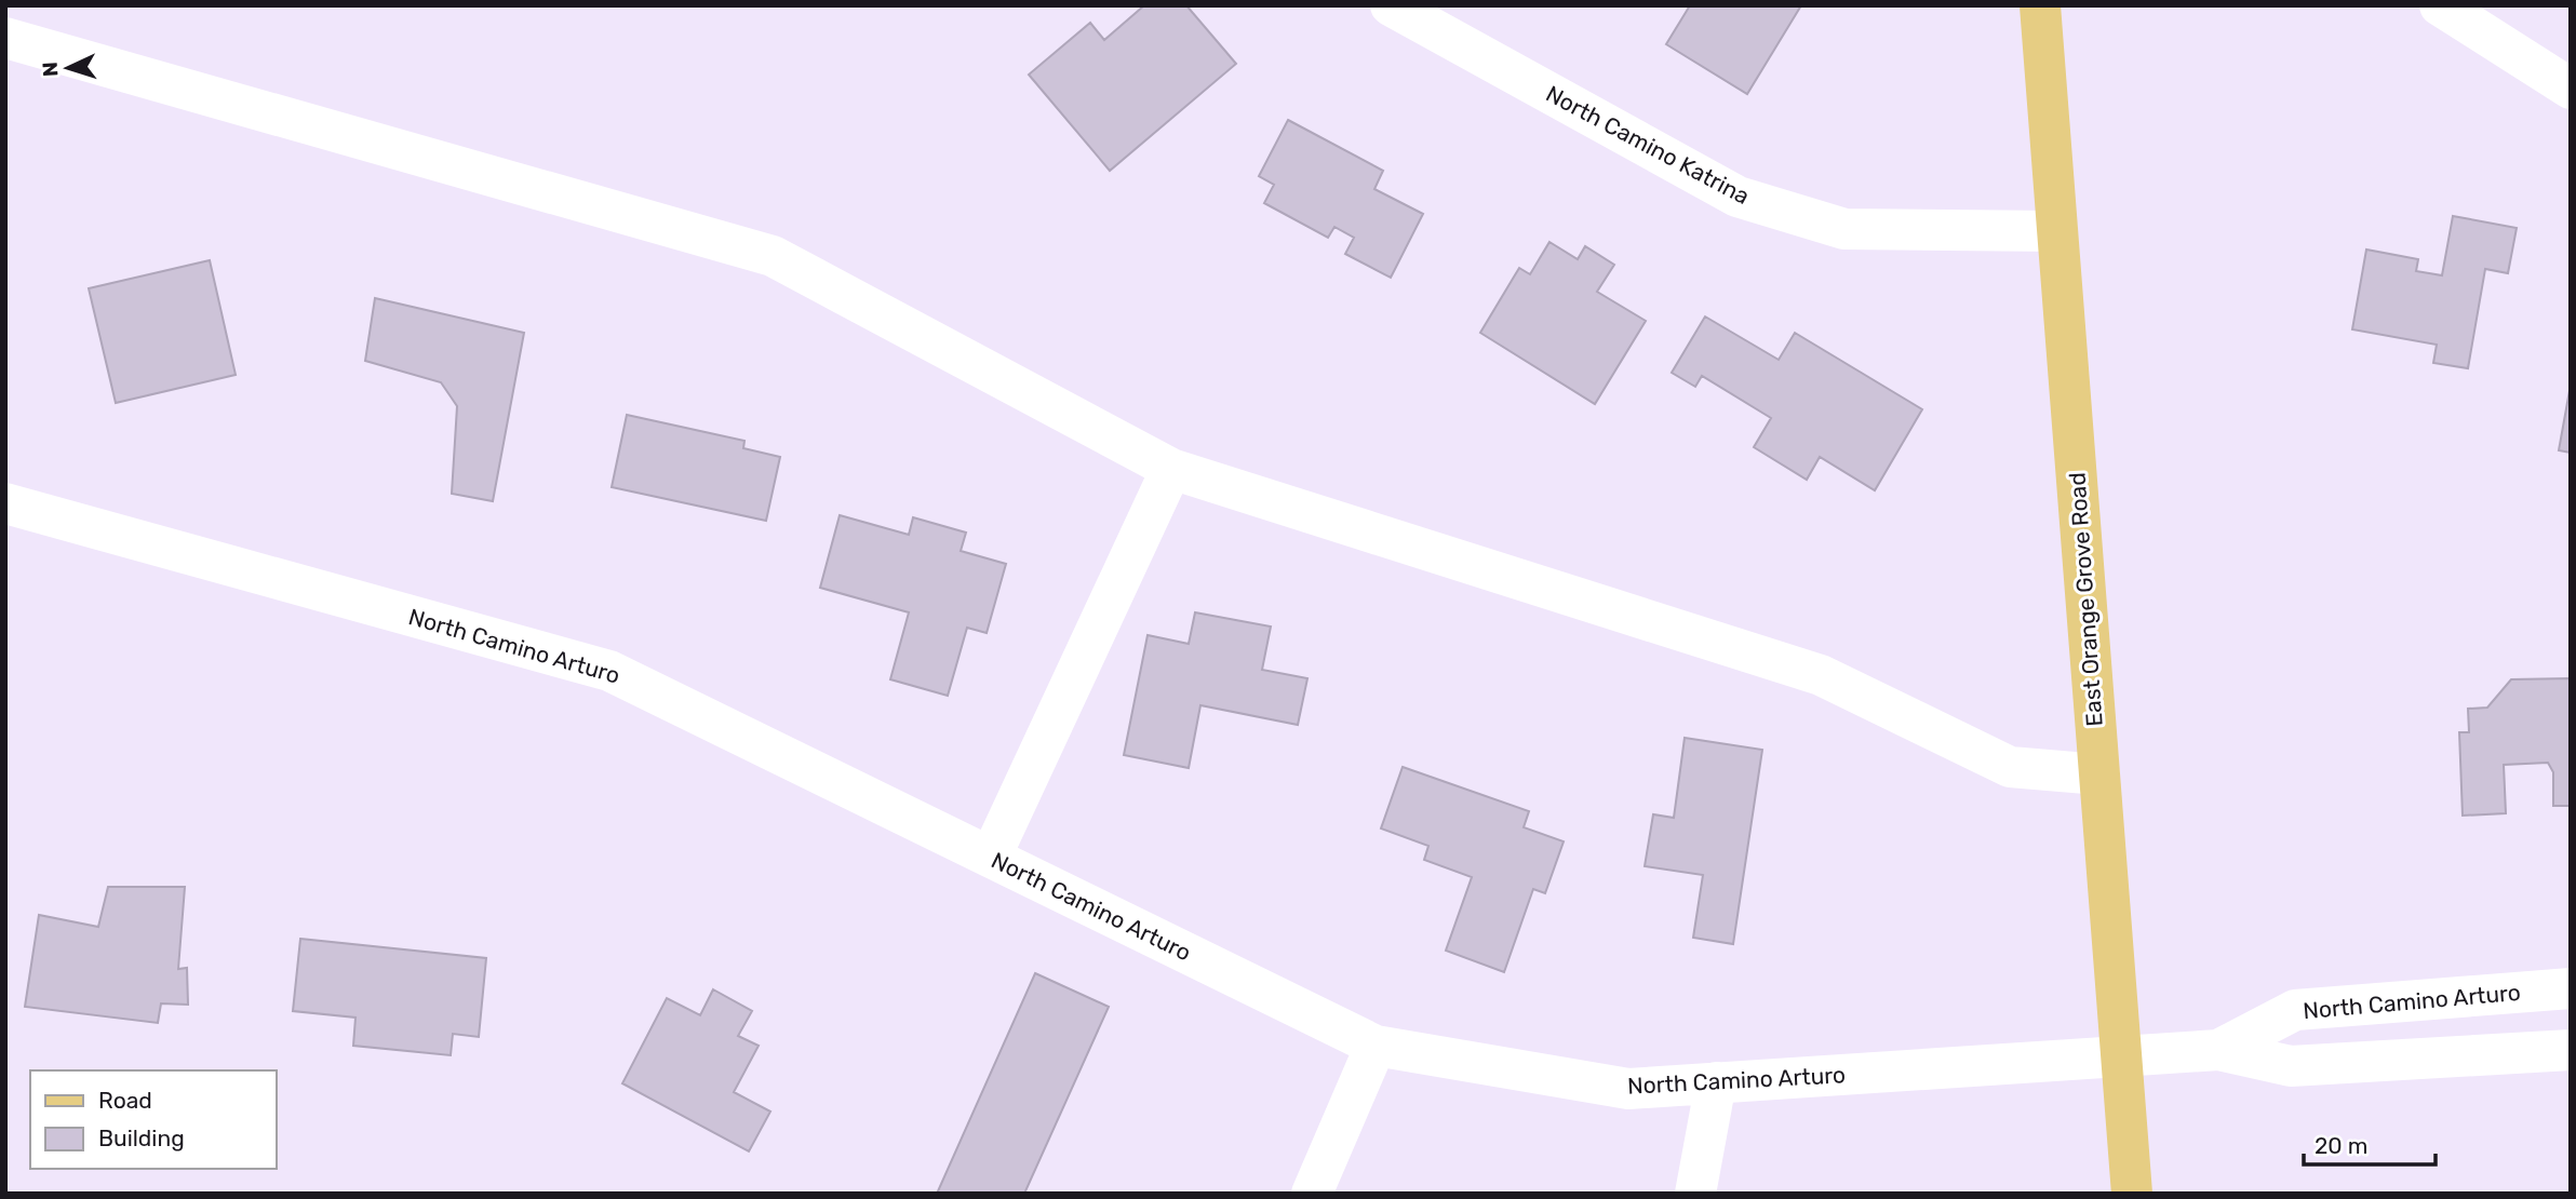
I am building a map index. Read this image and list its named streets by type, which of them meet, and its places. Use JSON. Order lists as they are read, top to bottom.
{
  "streets": {
    "main road": ["East Orange Grove Road"],
    "street": ["North Camino Katrina", "North Camino Arturo"]
  },
  "crossings": [
    ["North Camino Katrina", "East Orange Grove Road"],
    ["East Orange Grove Road", "North Camino Arturo"]
  ],
  "legend": ["Road", "Building"],
  "scale_bar": "20 m",
  "north": "left"
}
